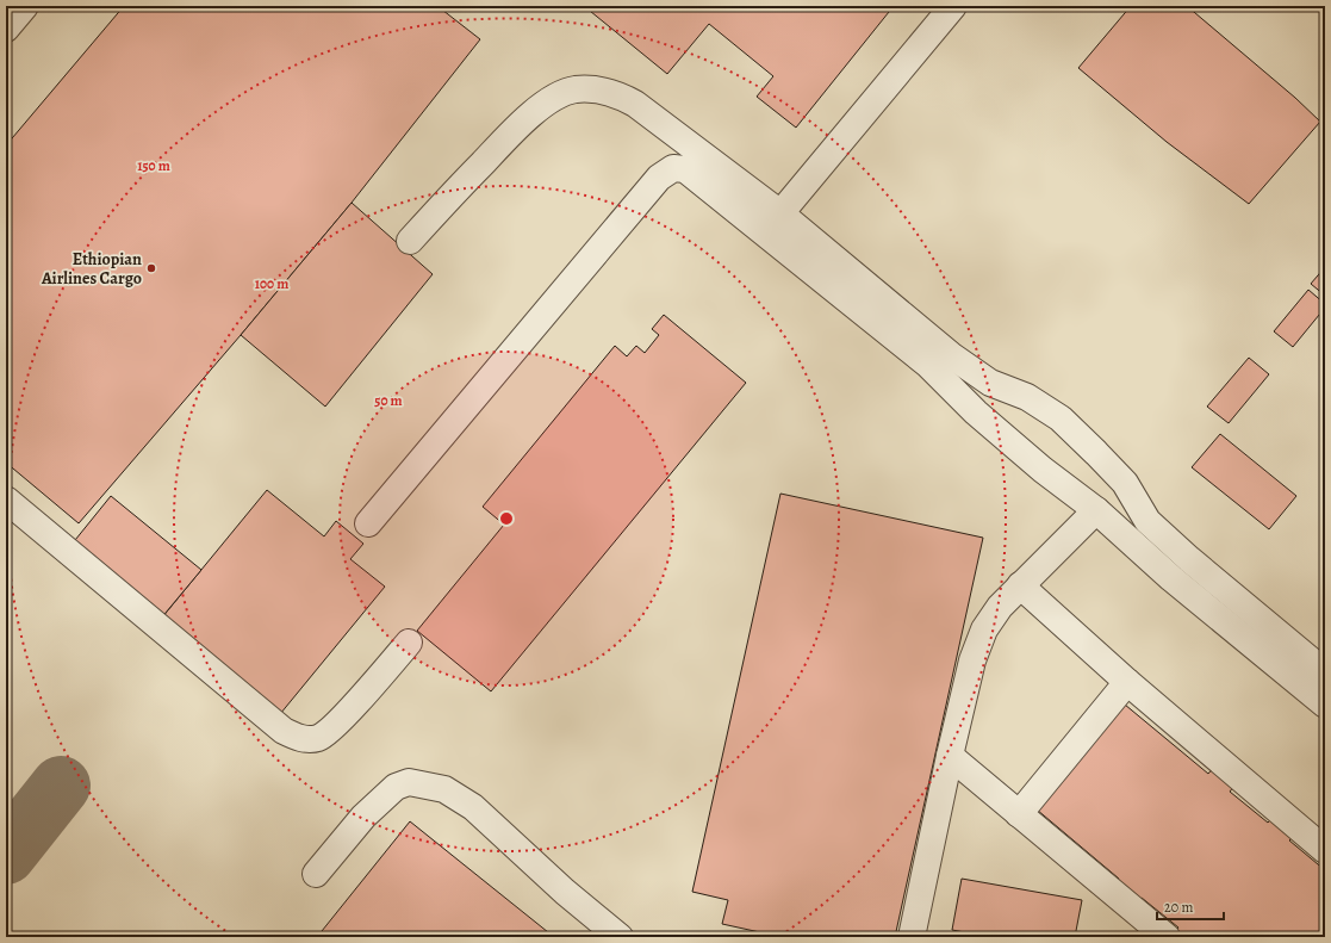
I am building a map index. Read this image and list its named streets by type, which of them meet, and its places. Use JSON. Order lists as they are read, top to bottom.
{
  "places": ["Ethiopian Airlines Cargo"],
  "scale_bar": "20 m",
  "rings": ["150 m", "100 m", "50 m"]
}
